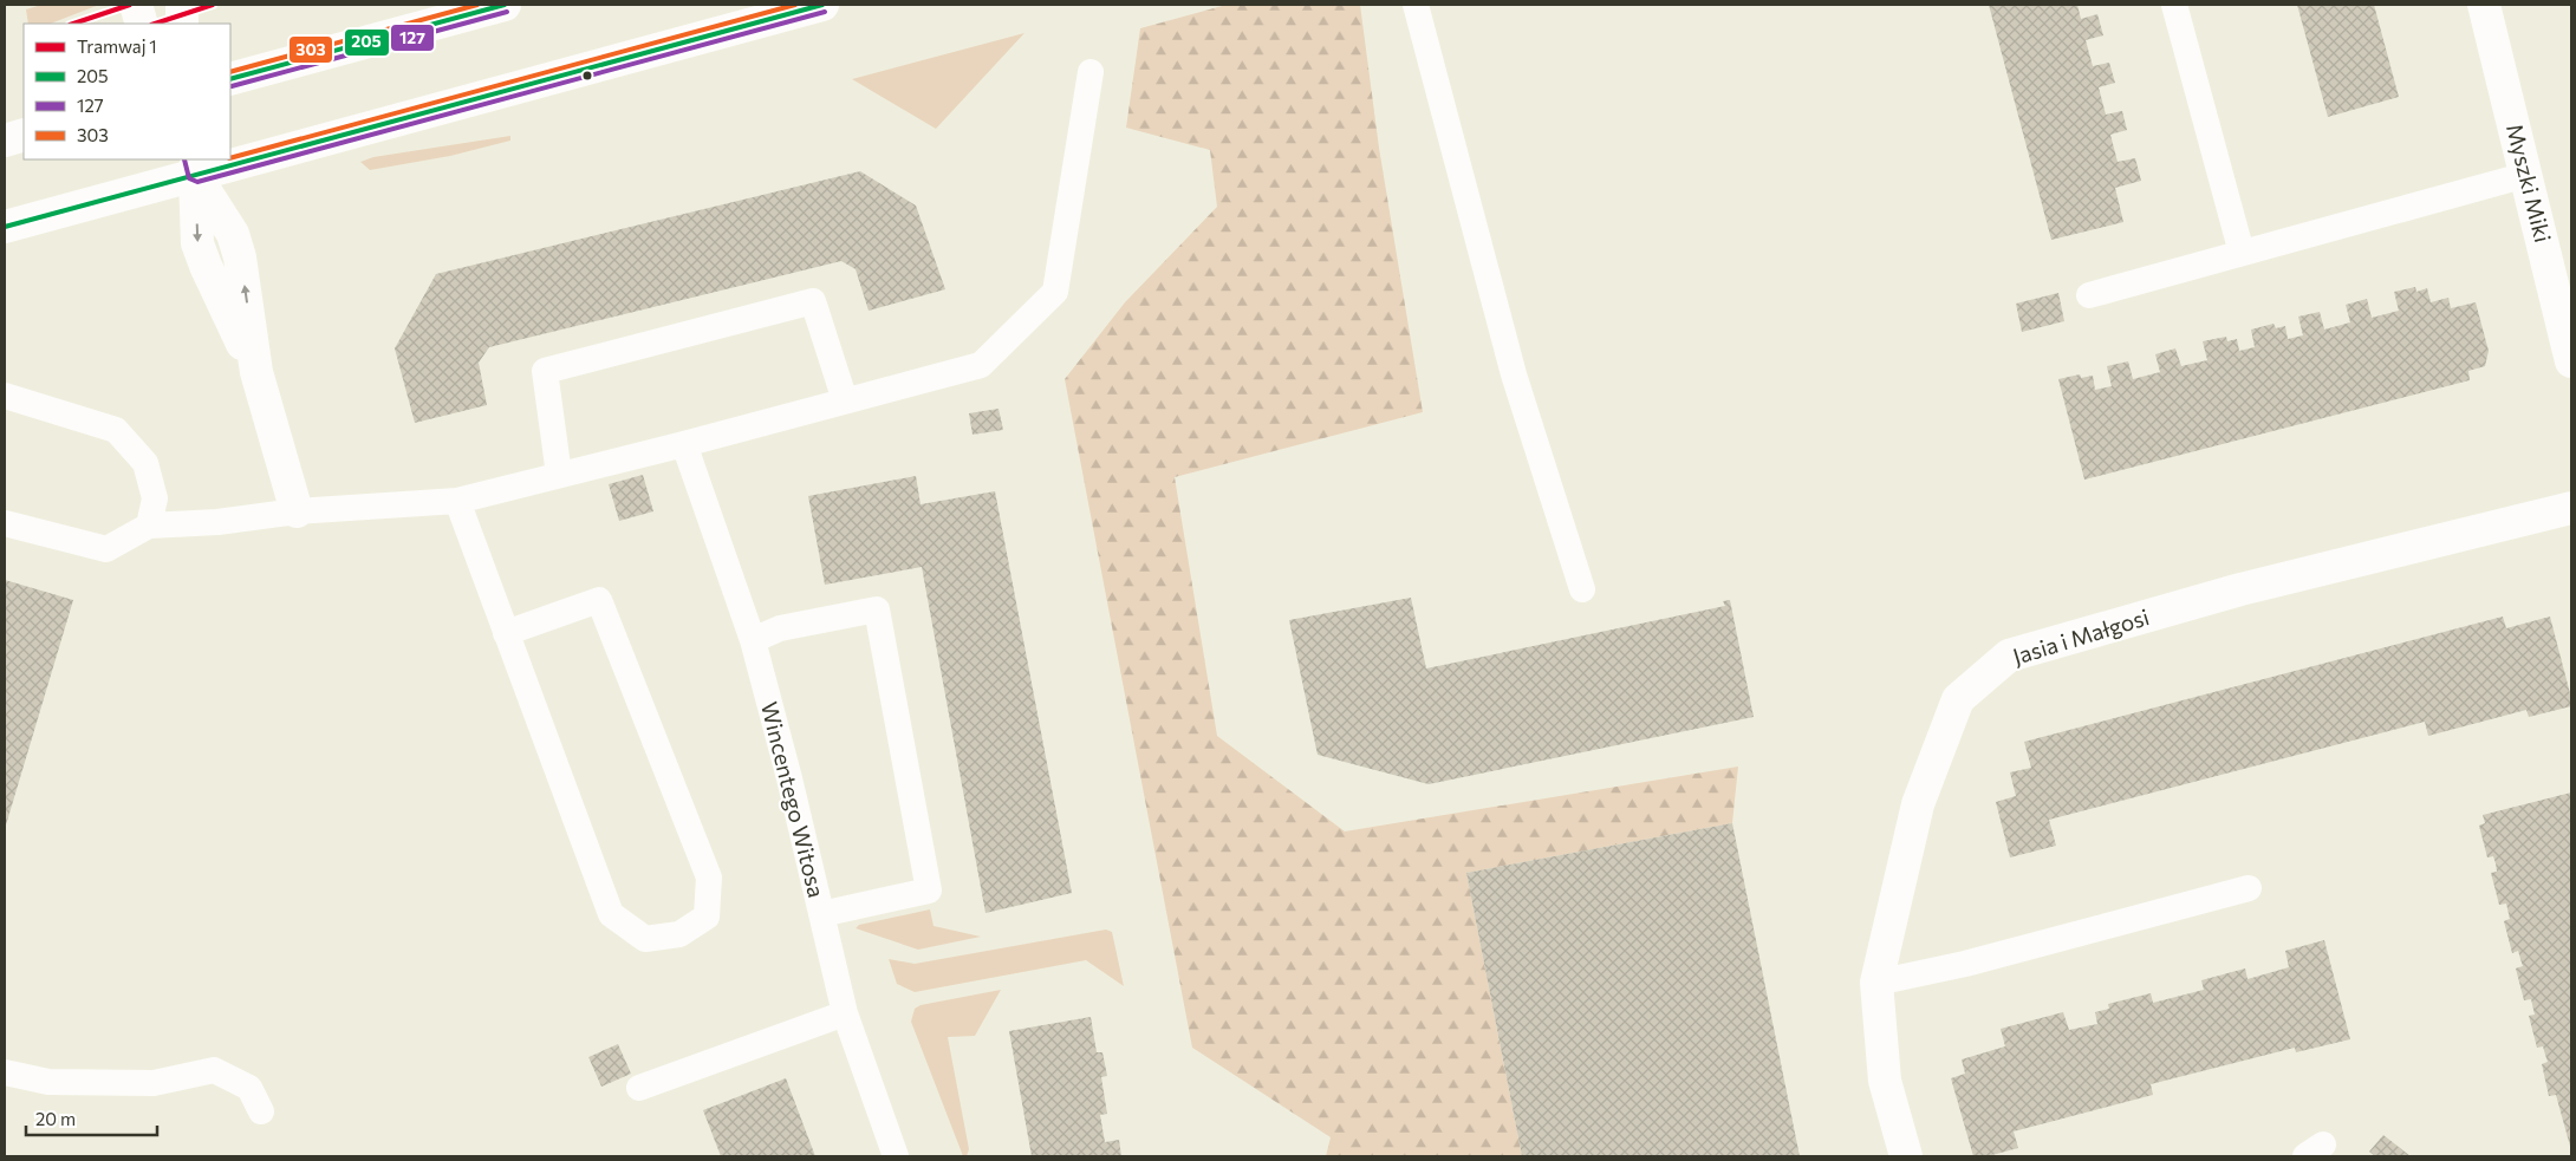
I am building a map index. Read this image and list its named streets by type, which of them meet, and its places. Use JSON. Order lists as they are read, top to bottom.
{
  "streets": {
    "street": ["Myszki Miki", "Jasia i Małgosi"],
    "lane": ["Wincentego Witosa"]
  },
  "lines": [
    "tram line 1",
    "transit line 205",
    "transit line 303",
    "transit line 127"
  ],
  "legend": [
    "Tramwaj 1",
    "205",
    "127",
    "303"
  ],
  "scale_bar": "20 m"
}
